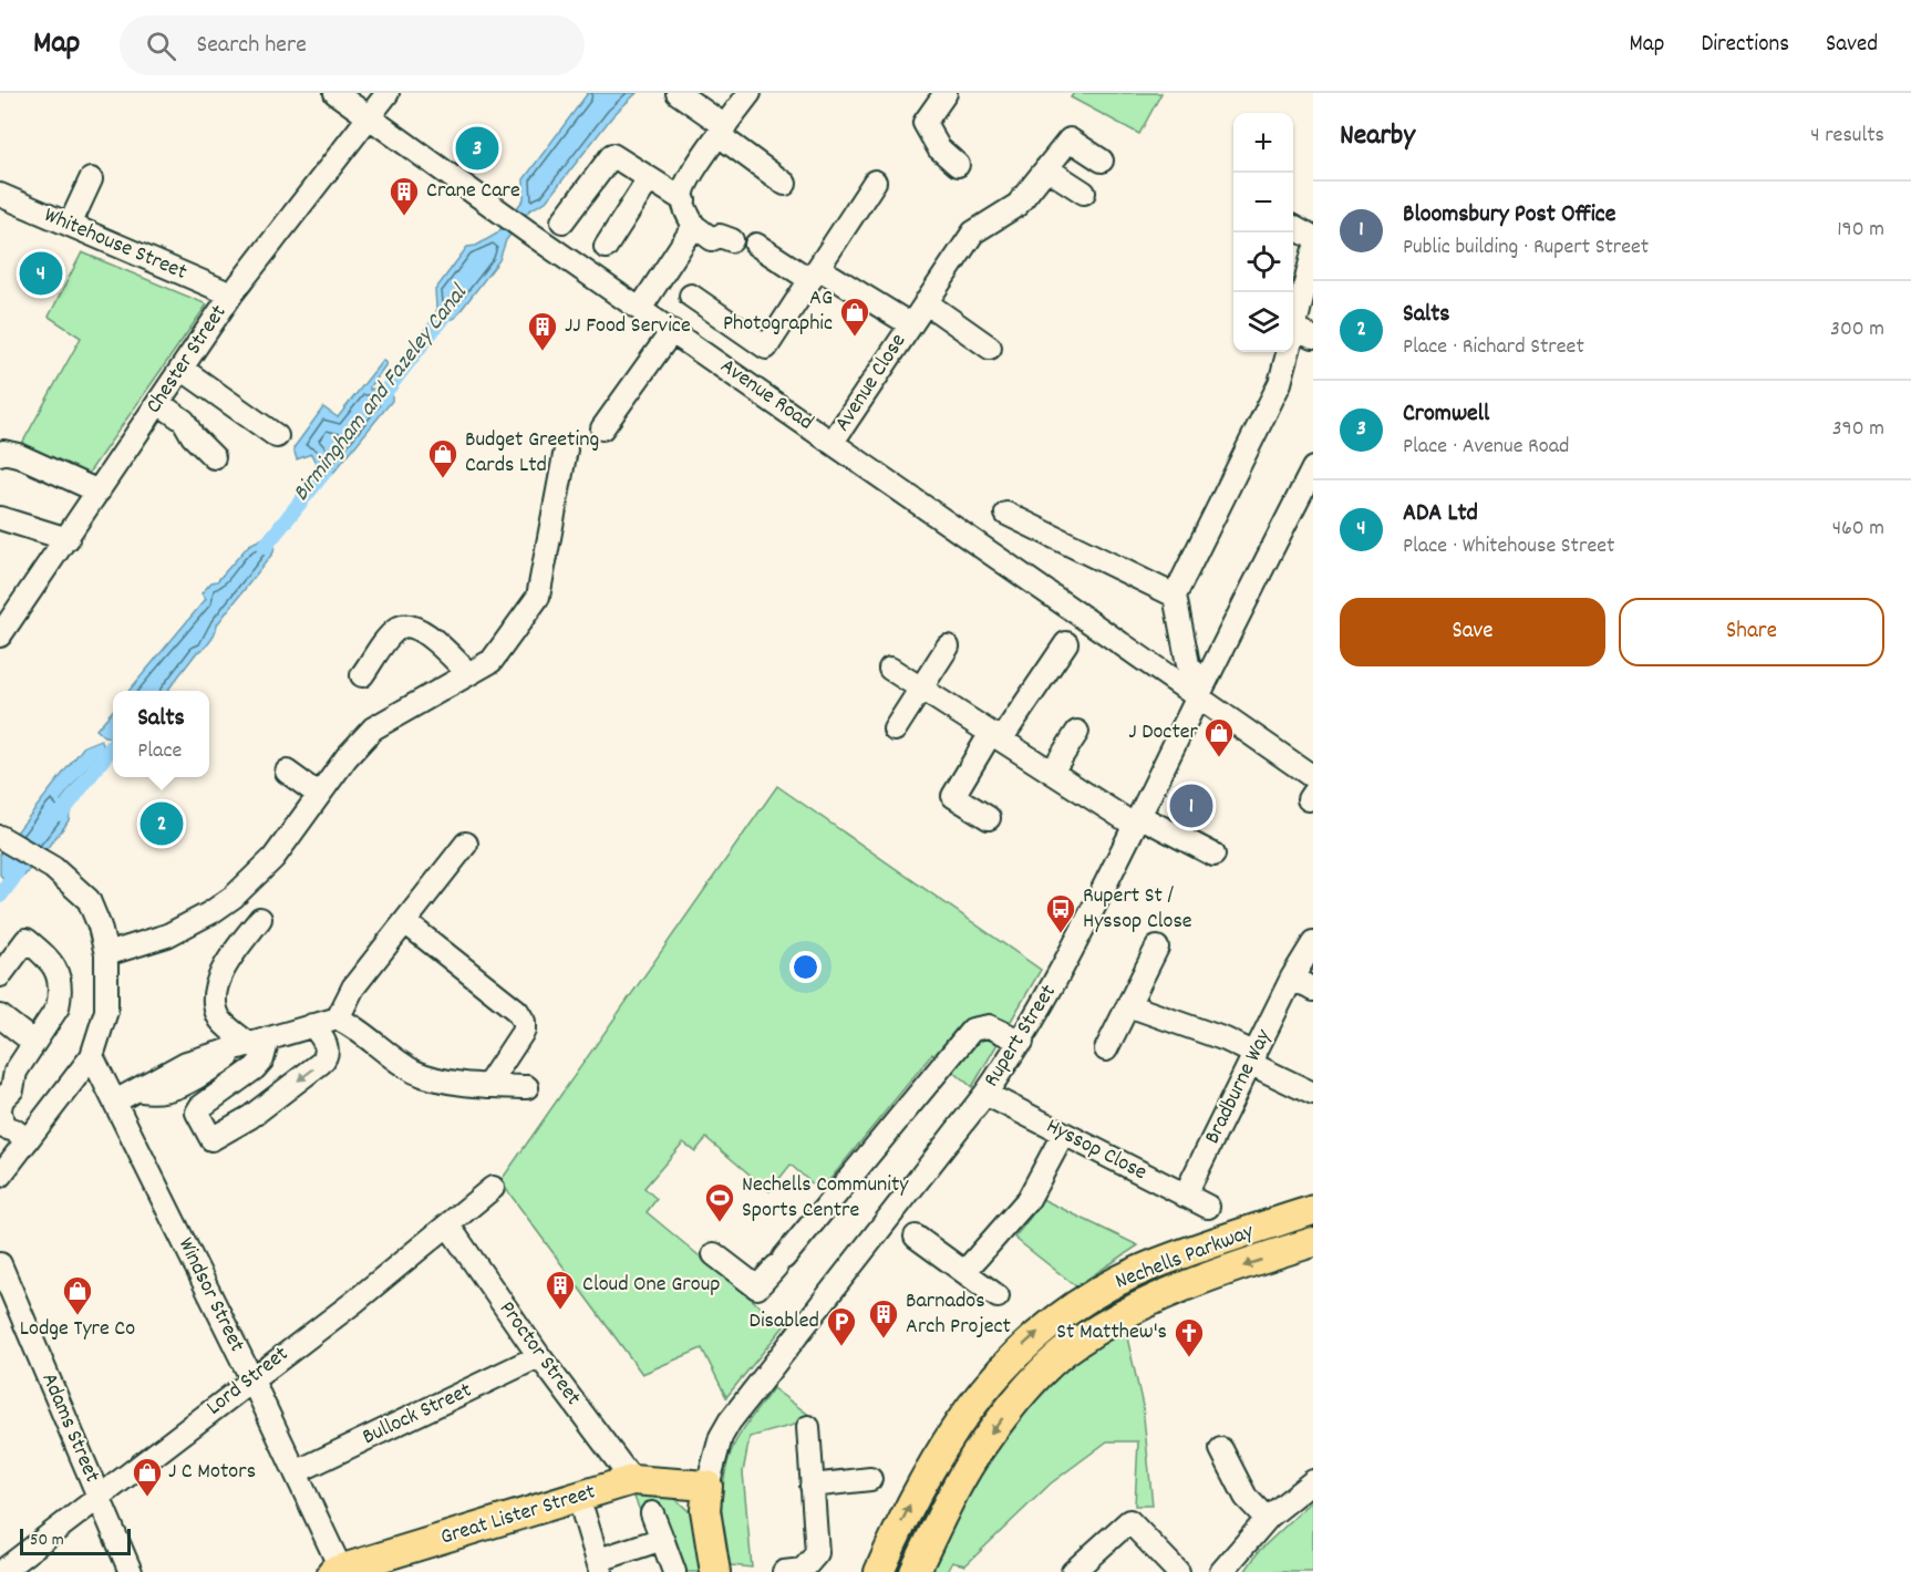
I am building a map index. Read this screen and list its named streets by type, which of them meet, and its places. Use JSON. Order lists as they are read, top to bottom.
{
  "streets": {
    "main road": ["Rupert Street", "Nechells Parkway", "Great Lister Street"],
    "street": [
      "Whitehouse Street",
      "Chester Street",
      "Avenue Close",
      "Avenue Road",
      "Bradburne Way",
      "Hyssop Close",
      "Windsor Street",
      "Proctor Street",
      "Lord Street",
      "Bullock Street",
      "Adams Street"
    ]
  },
  "crossings": [
    ["Whitehouse Street", "Chester Street"],
    ["Chester Street", "Avenue Road"],
    ["Avenue Close", "Avenue Road"],
    ["Avenue Road", "Rupert Street"],
    ["Rupert Street", "Hyssop Close"],
    ["Rupert Street", "Great Lister Street"],
    ["Bradburne Way", "Hyssop Close"],
    ["Windsor Street", "Lord Street"],
    ["Windsor Street", "Bullock Street"],
    ["Windsor Street", "Great Lister Street"],
    ["Proctor Street", "Lord Street"],
    ["Proctor Street", "Bullock Street"],
    ["Proctor Street", "Great Lister Street"],
    ["Lord Street", "Adams Street"]
  ],
  "water": ["Birmingham and Fazeley Canal"],
  "places": {
    "building": [
      "Crane Care",
      "JJ Food Service",
      "Cloud One Group",
      "Barnados Arch Project"
    ],
    "shop": [
      "AG Photographic",
      "Budget Greeting Cards Ltd",
      "J Docter",
      "Lodge Tyre Co",
      "J C Motors"
    ],
    "bus stop": ["Rupert St / Hyssop Close"],
    "sports": ["Nechells Community Sports Centre"],
    "parking": ["Disabled"],
    "church": ["St Matthew's"]
  },
  "scale_bar": "50 m",
  "page": {
    "header": "Map",
    "search": "Search here",
    "nav": ["Map", "Directions", "Saved"],
    "heading": ["Nearby", "4 results"],
    "map_buttons": ["+", "−"],
    "pins": [
      "3",
      "4",
      "1",
      "2"
    ],
    "list": [
      {
        "mark": "1",
        "name": "Bloomsbury Post Office",
        "note": "Public building · Rupert Street",
        "value": "190 m"
      },
      {
        "mark": "2",
        "name": "Salts",
        "note": "Place · Richard Street",
        "value": "300 m"
      },
      {
        "mark": "3",
        "name": "Cromwell",
        "note": "Place · Avenue Road",
        "value": "390 m"
      },
      {
        "mark": "4",
        "name": "ADA Ltd",
        "note": "Place · Whitehouse Street",
        "value": "460 m"
      }
    ],
    "buttons": ["Save", "Share"],
    "popup": ["Salts", "Place"],
    "scale": "50 m"
  }
}
